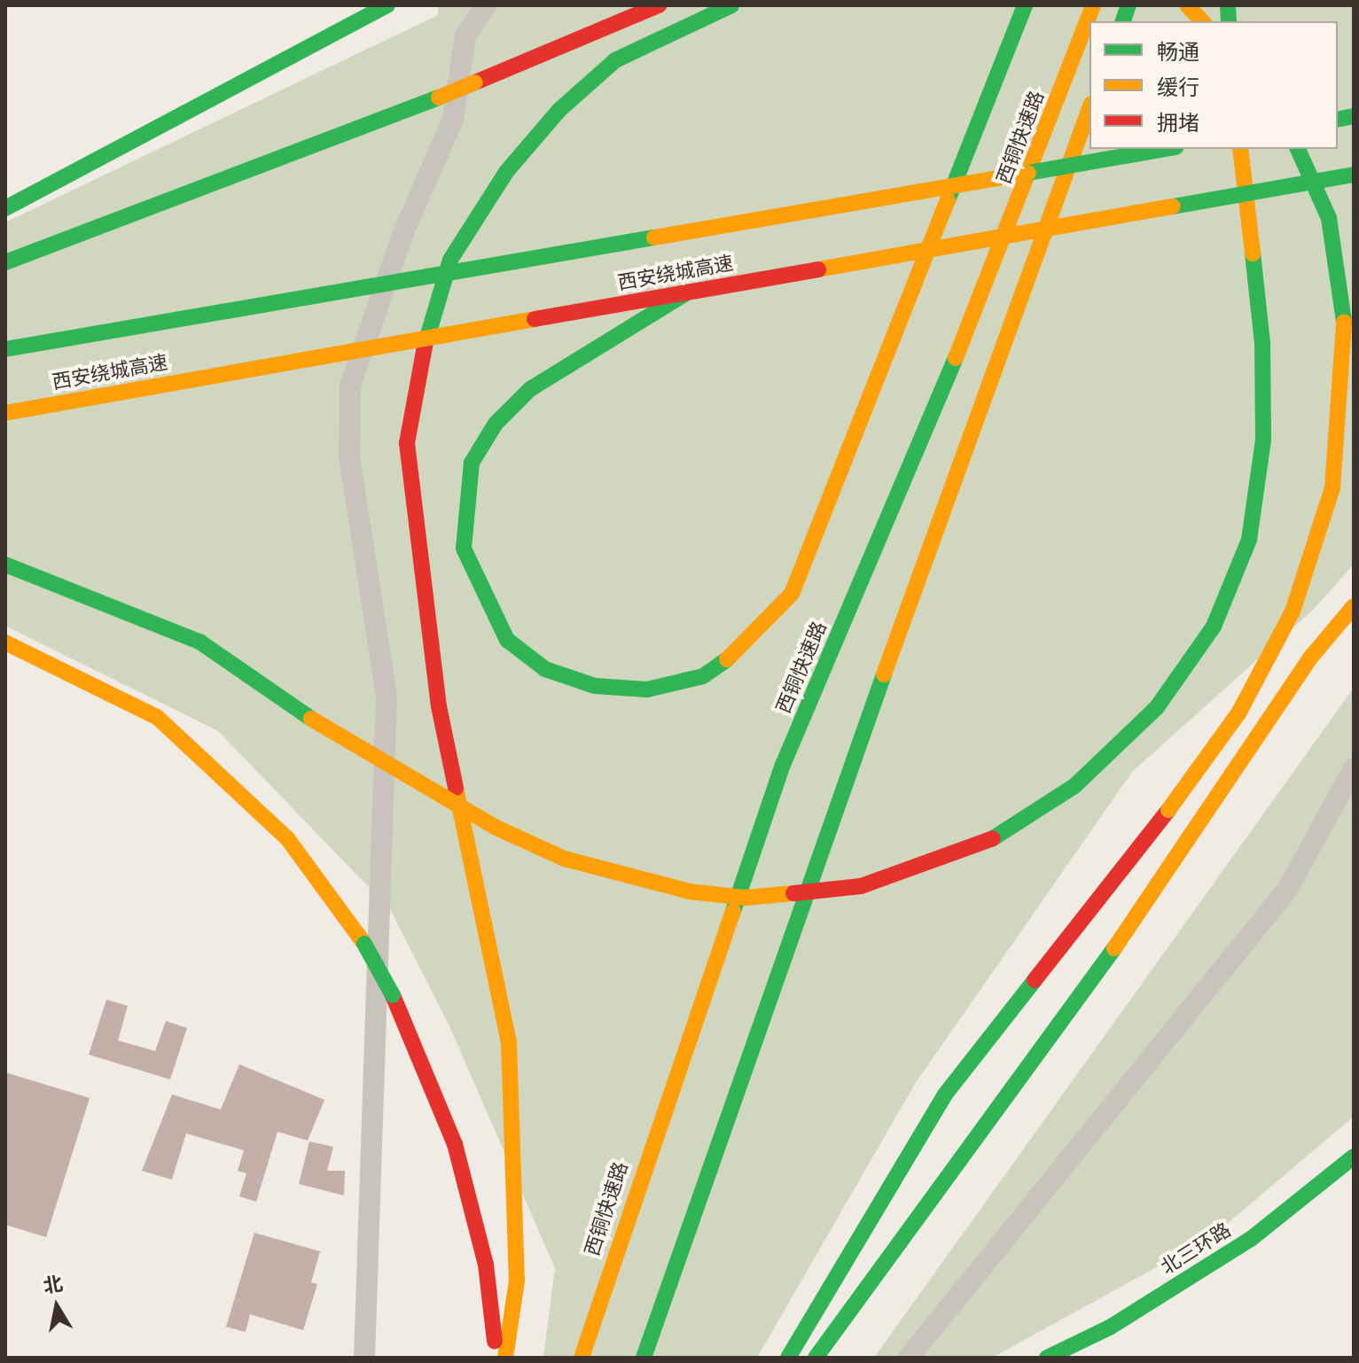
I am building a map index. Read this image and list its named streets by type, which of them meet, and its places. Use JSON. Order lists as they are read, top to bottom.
{
  "streets": {
    "highway": ["西铜快速路", "西安绕城高速", "北三环路"]
  },
  "legend": ["畅通", "缓行", "拥堵"],
  "north": "top"
}
